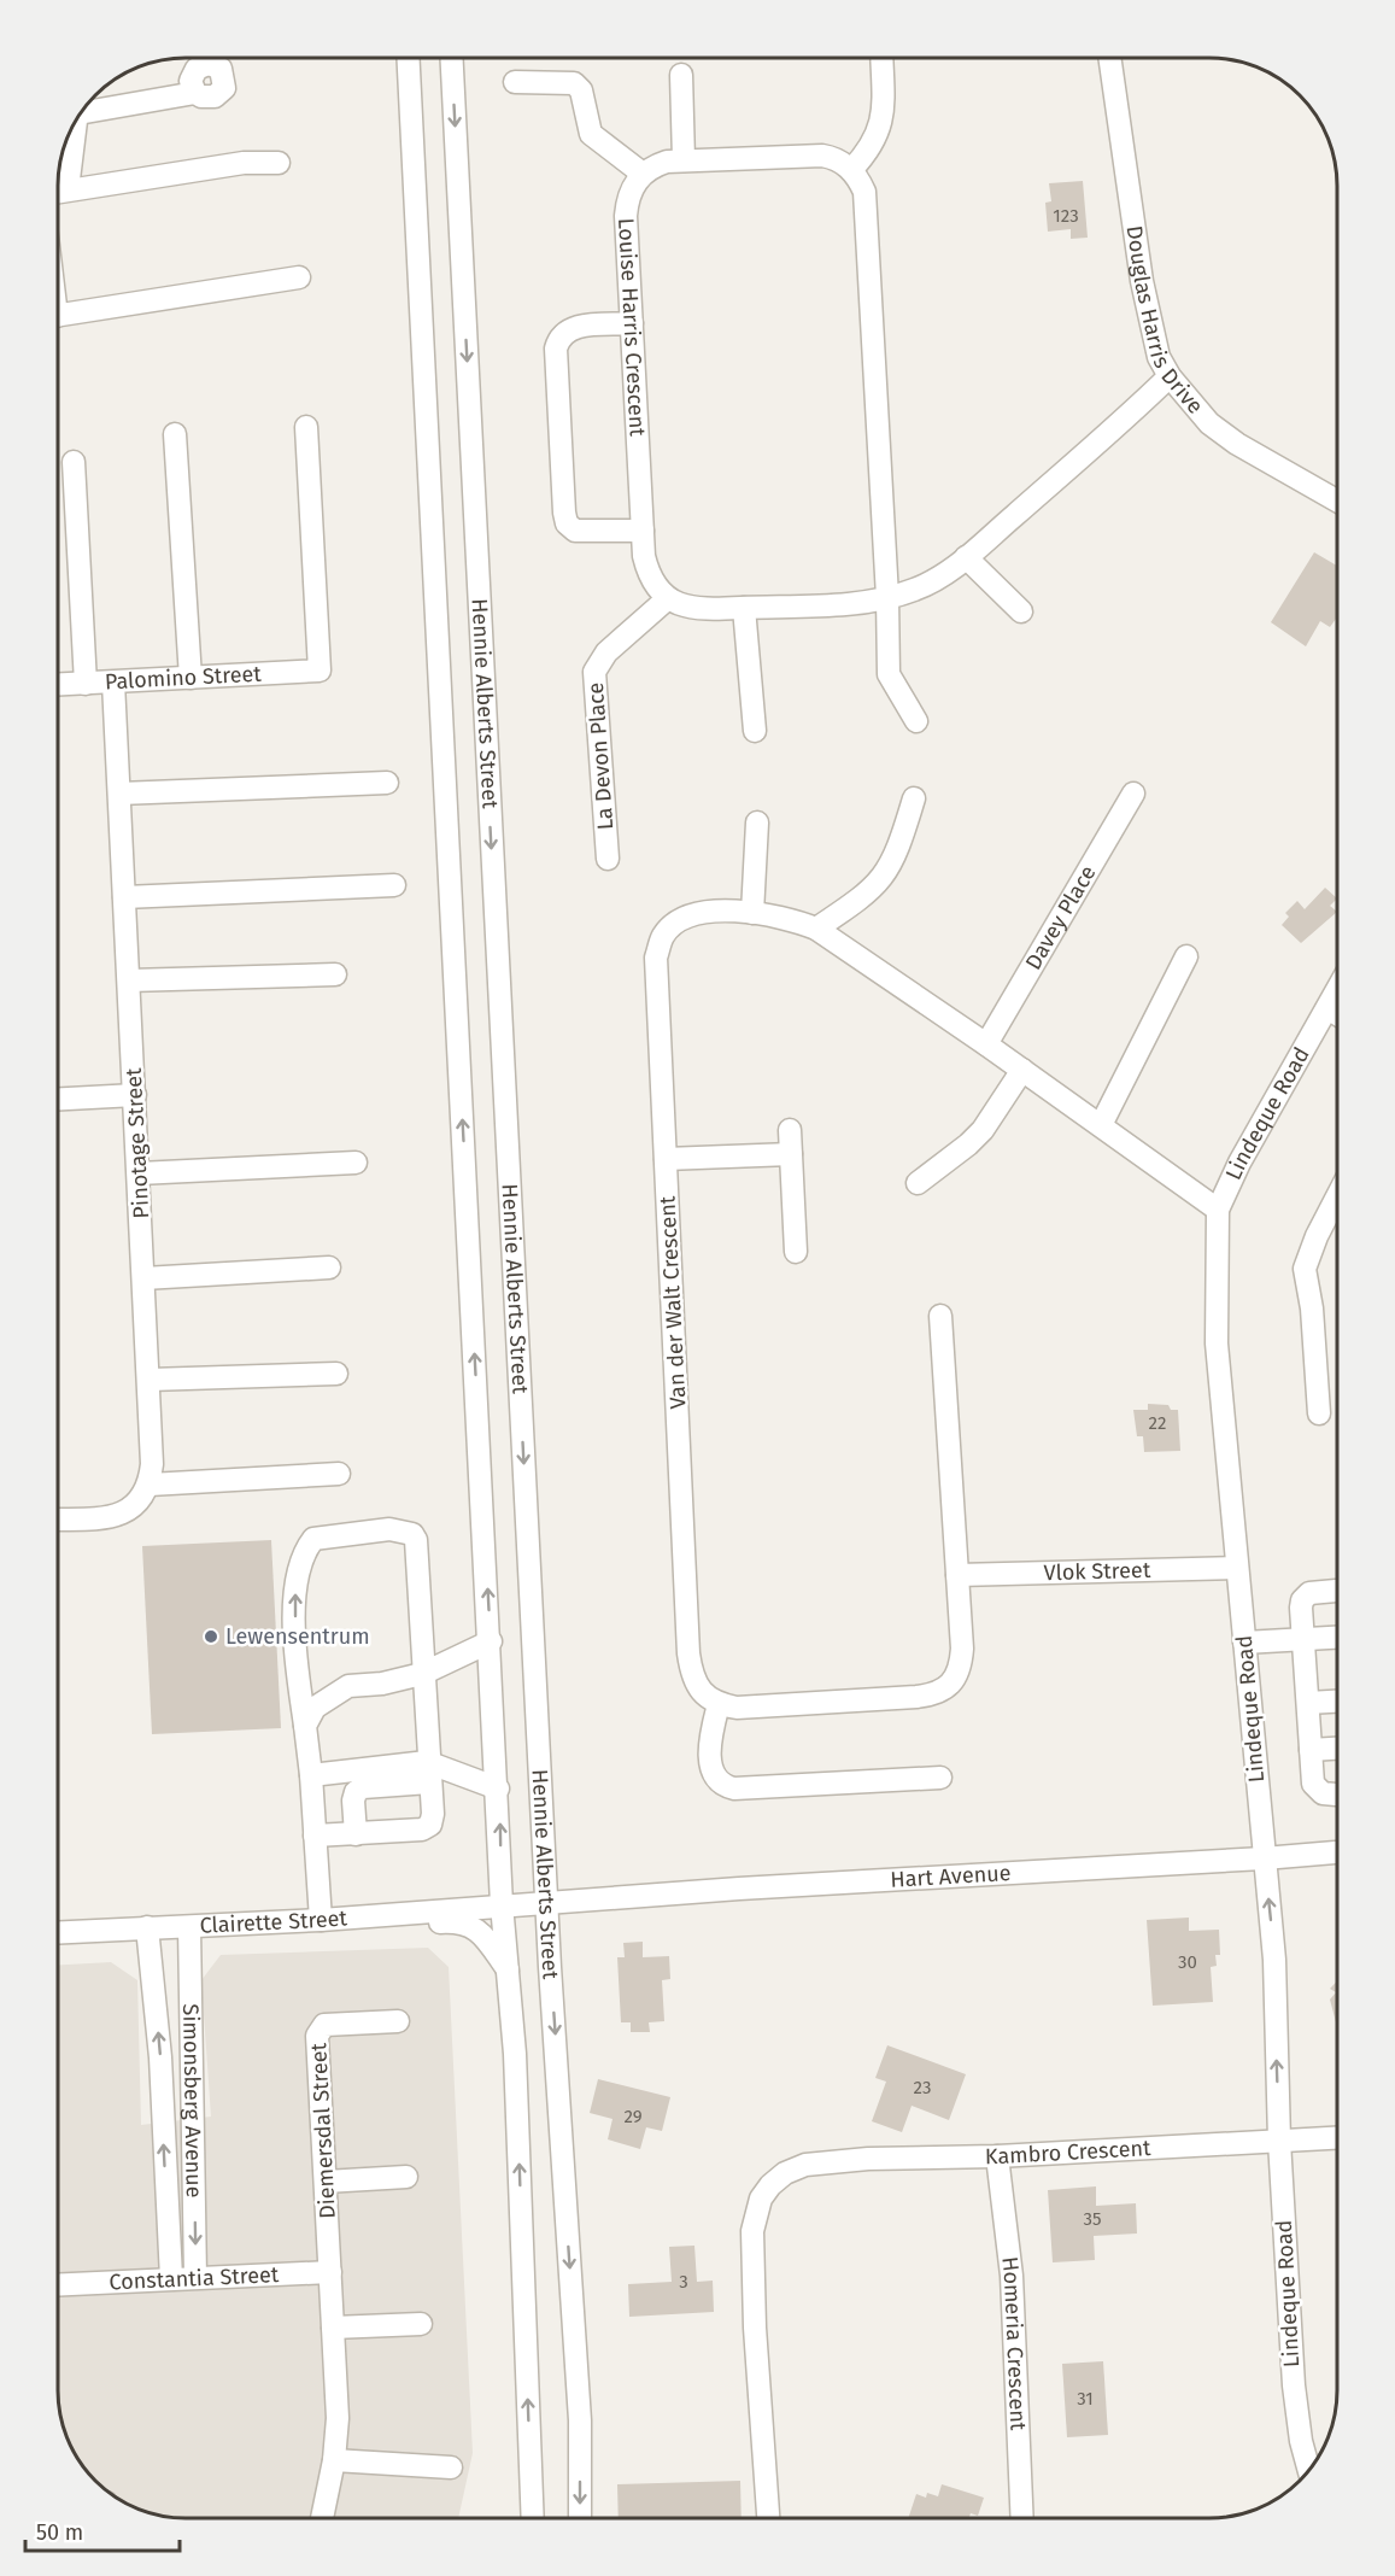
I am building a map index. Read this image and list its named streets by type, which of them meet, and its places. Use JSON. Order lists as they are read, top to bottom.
{
  "streets": {
    "street": [
      "Douglas Harris Drive",
      "Louise Harris Crescent",
      "Palomino Street",
      "Hennie Alberts Street",
      "La Devon Place",
      "Davey Place",
      "Lindeque Road",
      "Pinotage Street",
      "Van der Walt Crescent",
      "Vlok Street",
      "Hart Avenue",
      "Clairette Street",
      "Simonsberg Avenue",
      "Diemersdal Street",
      "Kambro Crescent",
      "Constantia Street",
      "Homeria Crescent"
    ]
  },
  "crossings": [
    ["Louise Harris Crescent", "La Devon Place"],
    ["Palomino Street", "Pinotage Street"],
    ["Hennie Alberts Street", "Hart Avenue"],
    ["Hennie Alberts Street", "Clairette Street"],
    ["Davey Place", "Van der Walt Crescent"],
    ["Lindeque Road", "Van der Walt Crescent"],
    ["Lindeque Road", "Vlok Street"],
    ["Lindeque Road", "Hart Avenue"],
    ["Lindeque Road", "Kambro Crescent"],
    ["Hart Avenue", "Clairette Street"],
    ["Clairette Street", "Simonsberg Avenue"],
    ["Simonsberg Avenue", "Constantia Street"],
    ["Diemersdal Street", "Constantia Street"],
    ["Kambro Crescent", "Homeria Crescent"]
  ],
  "places": ["Lewensentrum"],
  "house_numbers": [
    "123",
    "22",
    "30",
    "23",
    "29",
    "35",
    "3",
    "31"
  ],
  "scale_bar": "50 m"
}
